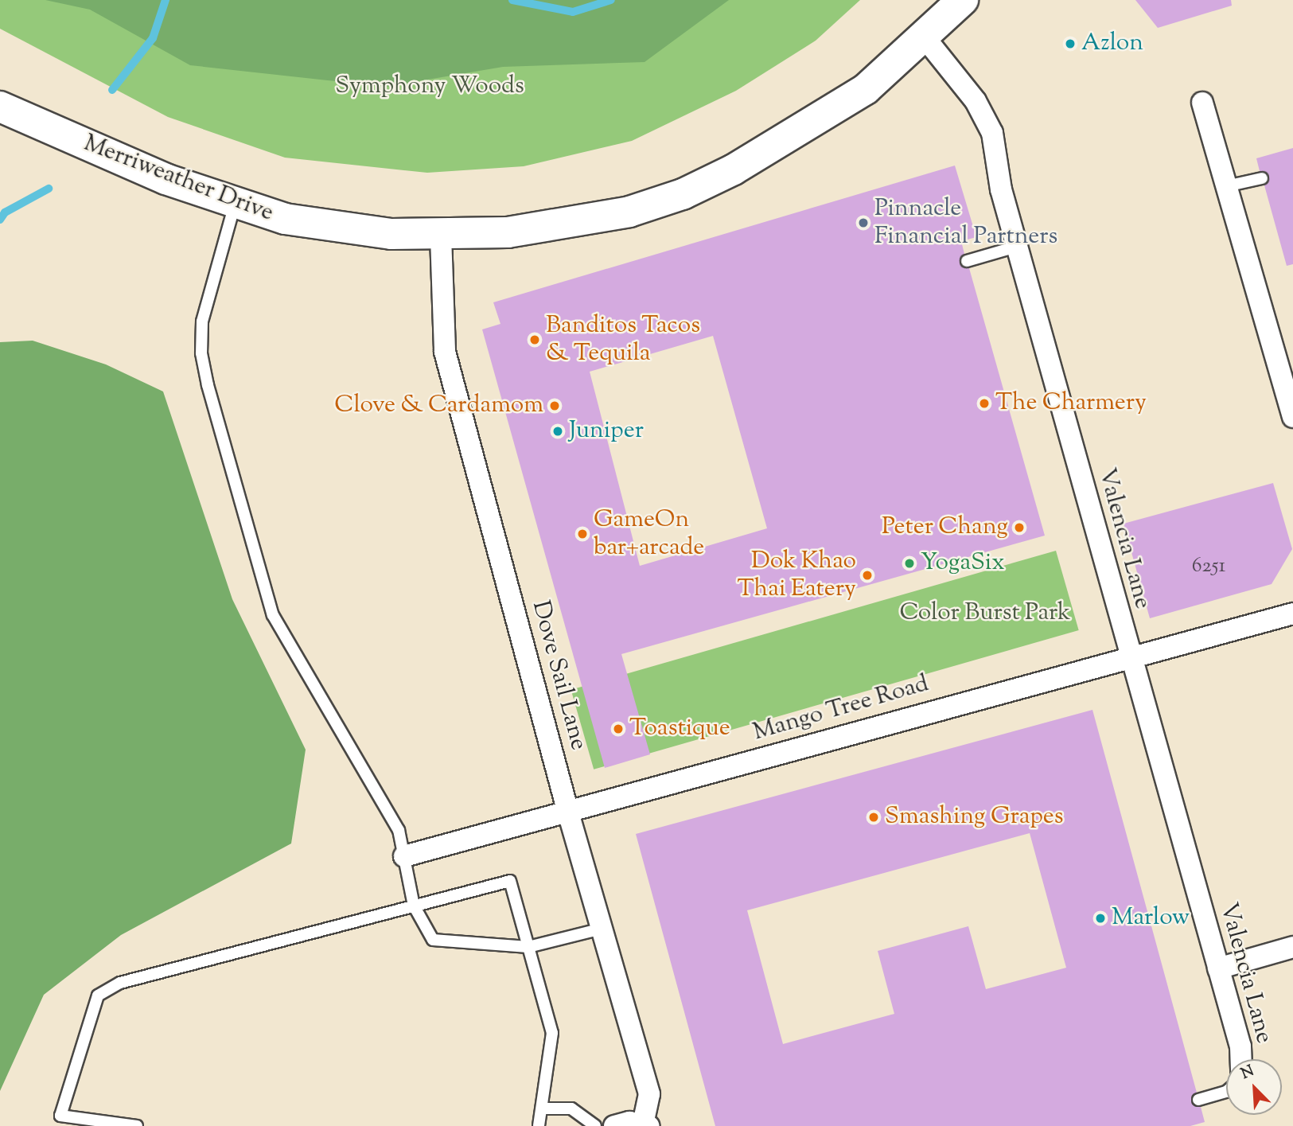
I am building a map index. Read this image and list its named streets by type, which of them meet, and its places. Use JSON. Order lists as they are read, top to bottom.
{
  "streets": {
    "street": [
      "Merriweather Drive",
      "Valencia Lane",
      "Dove Sail Lane",
      "Mango Tree Road"
    ]
  },
  "crossings": [
    ["Merriweather Drive", "Valencia Lane"],
    ["Merriweather Drive", "Dove Sail Lane"],
    ["Valencia Lane", "Mango Tree Road"],
    ["Dove Sail Lane", "Mango Tree Road"]
  ],
  "parks": ["Symphony Woods", "Color Burst Park"],
  "places": [
    "Azlon",
    "Pinnacle Financial Partners",
    "Banditos Tacos & Tequila",
    "The Charmery",
    "Clove & Cardamom",
    "Juniper",
    "Peter Chang",
    "GameOn bar+arcade",
    "YogaSix",
    "Dok Khao Thai Eatery",
    "Toastique",
    "Smashing Grapes",
    "Marlow"
  ],
  "house_numbers": ["6251"],
  "north": "top left"
}
